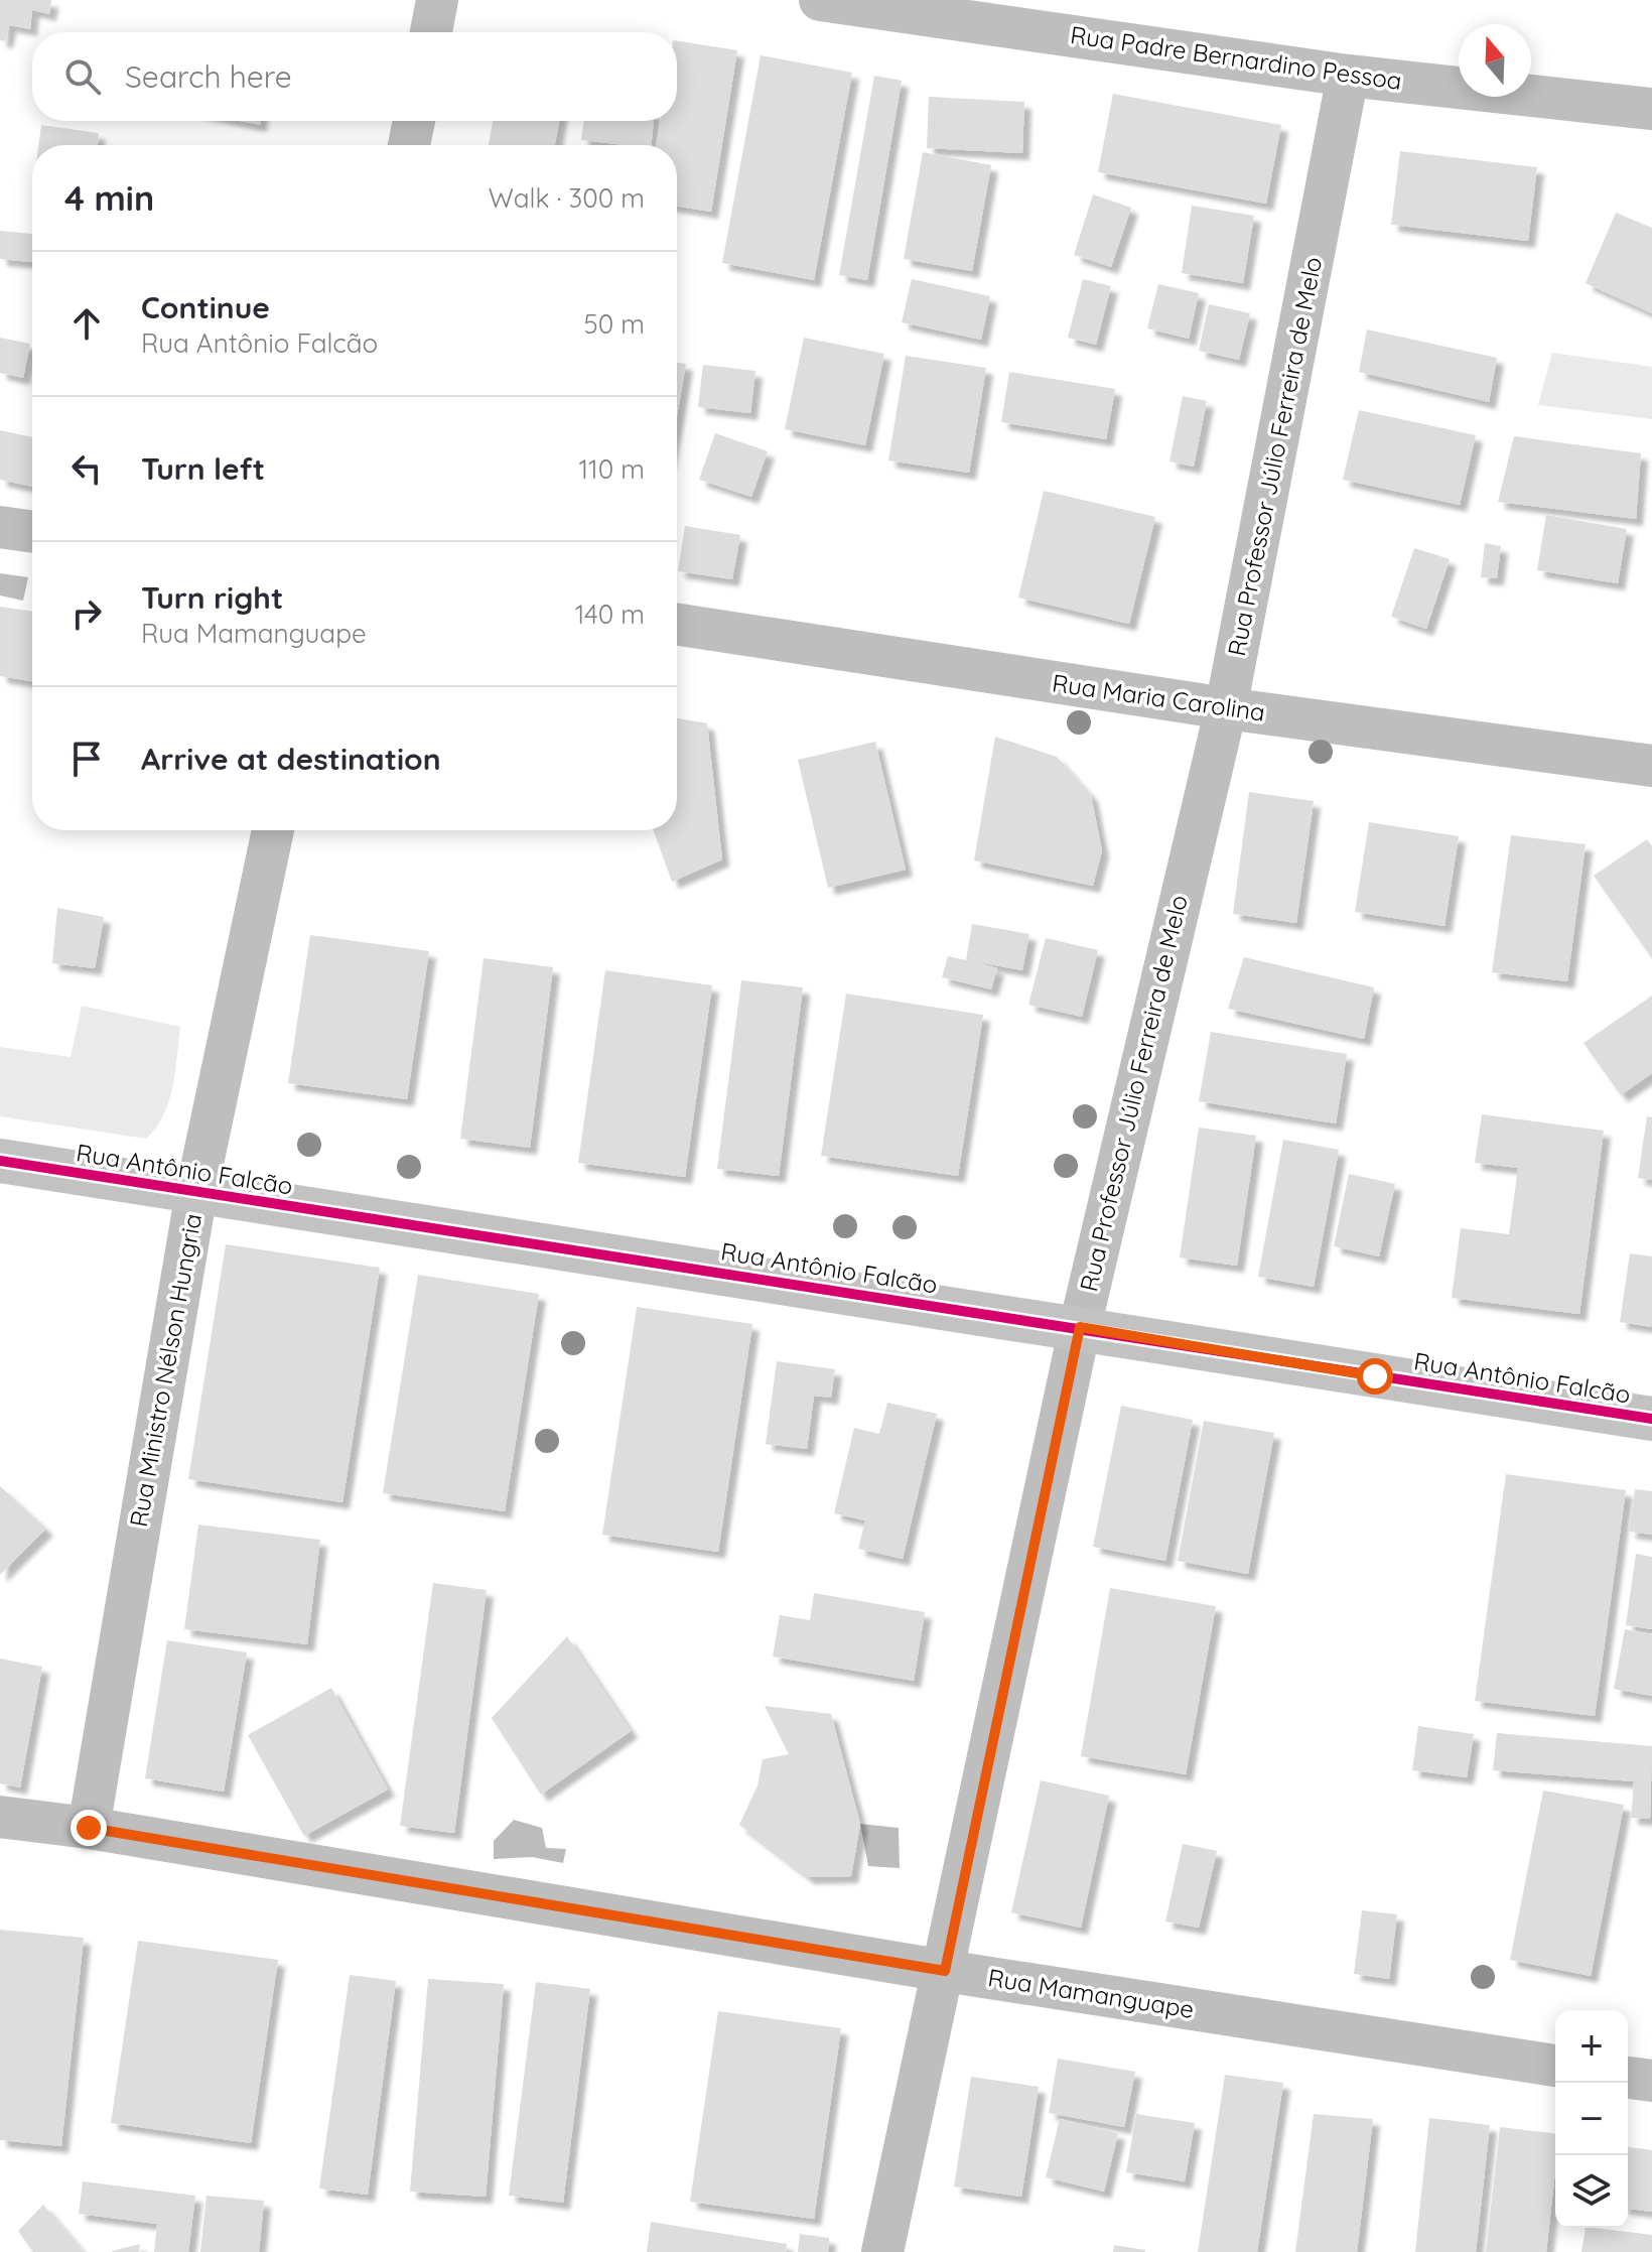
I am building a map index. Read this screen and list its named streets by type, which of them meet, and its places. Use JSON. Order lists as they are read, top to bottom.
{
  "streets": {
    "main road": ["Rua Antônio Falcão"],
    "street": [
      "Rua Padre Bernardino Pessoa",
      "Rua Professor Júlio Ferreira de Melo",
      "Rua Maria Carolina",
      "Rua Ministro Nélson Hungria",
      "Rua Mamanguape"
    ]
  },
  "crossings": [
    ["Rua Padre Bernardino Pessoa", "Rua Professor Júlio Ferreira de Melo"],
    ["Rua Professor Júlio Ferreira de Melo", "Rua Maria Carolina"],
    ["Rua Professor Júlio Ferreira de Melo", "Rua Antônio Falcão"],
    ["Rua Professor Júlio Ferreira de Melo", "Rua Mamanguape"],
    ["Rua Antônio Falcão", "Rua Ministro Nélson Hungria"],
    ["Rua Ministro Nélson Hungria", "Rua Mamanguape"]
  ],
  "north": "top",
  "page": {
    "search": "Search here",
    "heading": ["4 min", "Walk · 300 m"],
    "list": [
      ["Continue", "Rua Antônio Falcão", "50 m"],
      ["Turn left", "110 m"],
      ["Turn right", "Rua Mamanguape", "140 m"],
      "Arrive at destination"
    ],
    "map_buttons": ["+", "−"]
  }
}
